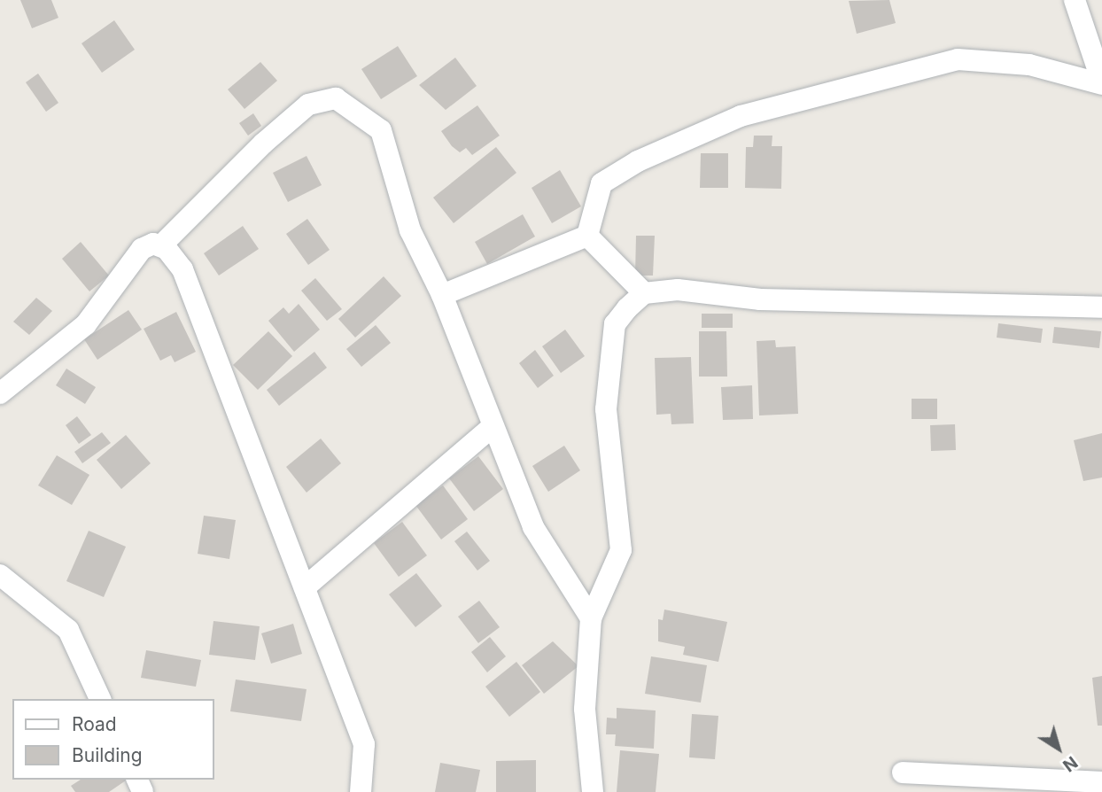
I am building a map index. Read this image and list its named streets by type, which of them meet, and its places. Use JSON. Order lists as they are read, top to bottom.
{
  "legend": ["Road", "Building"],
  "north": "bottom right"
}
